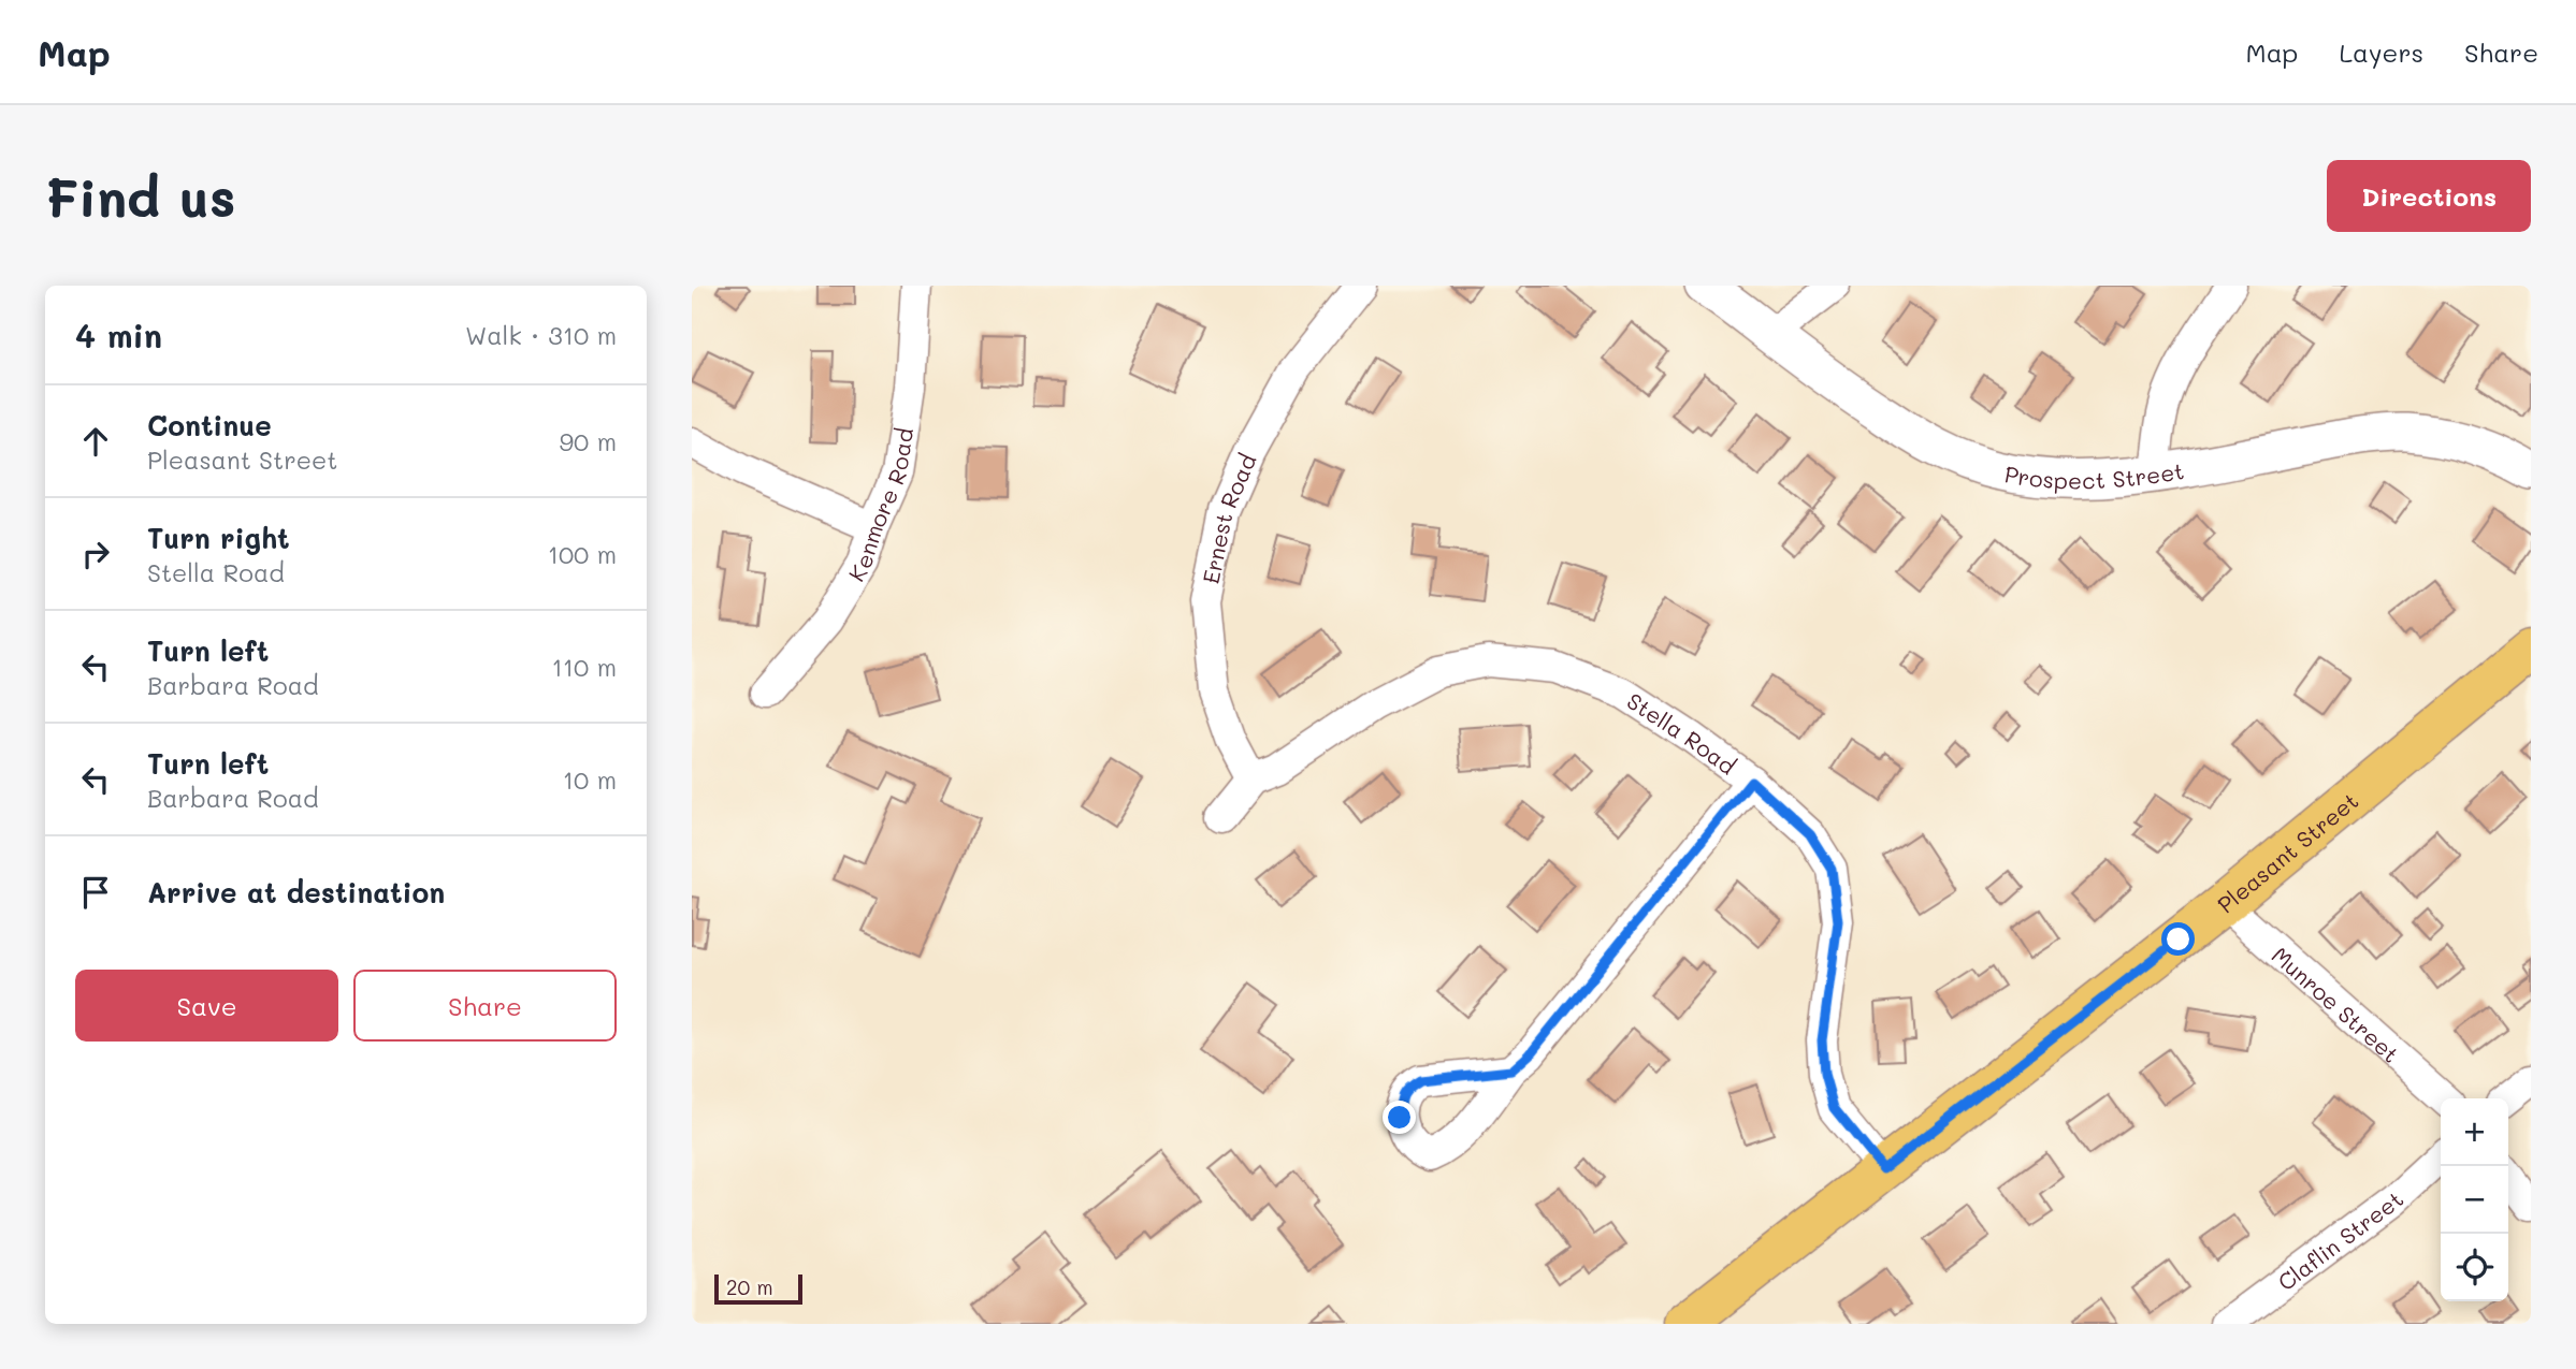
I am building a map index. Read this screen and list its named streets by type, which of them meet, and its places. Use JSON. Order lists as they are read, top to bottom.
{
  "streets": {
    "main road": ["Pleasant Street"],
    "street": [
      "Prospect Street",
      "Kenmore Road",
      "Ernest Road",
      "Stella Road",
      "Munroe Street",
      "Claflin Street"
    ]
  },
  "crossings": [
    ["Ernest Road", "Stella Road"],
    ["Stella Road", "Pleasant Street"],
    ["Pleasant Street", "Munroe Street"]
  ],
  "scale_bar": "20 m",
  "page": {
    "header": "Map",
    "nav": ["Map", "Layers", "Share"],
    "buttons": [
      "Directions",
      ["Save", "Share"]
    ],
    "title": "Find us",
    "heading": ["4 min", "Walk · 310 m"],
    "list": [
      ["Continue", "Pleasant Street", "90 m"],
      ["Turn right", "Stella Road", "100 m"],
      ["Turn left", "Barbara Road", "110 m"],
      ["Turn left", "Barbara Road", "10 m"],
      "Arrive at destination"
    ],
    "map_buttons": ["+", "−"],
    "scale": "20 m"
  }
}
